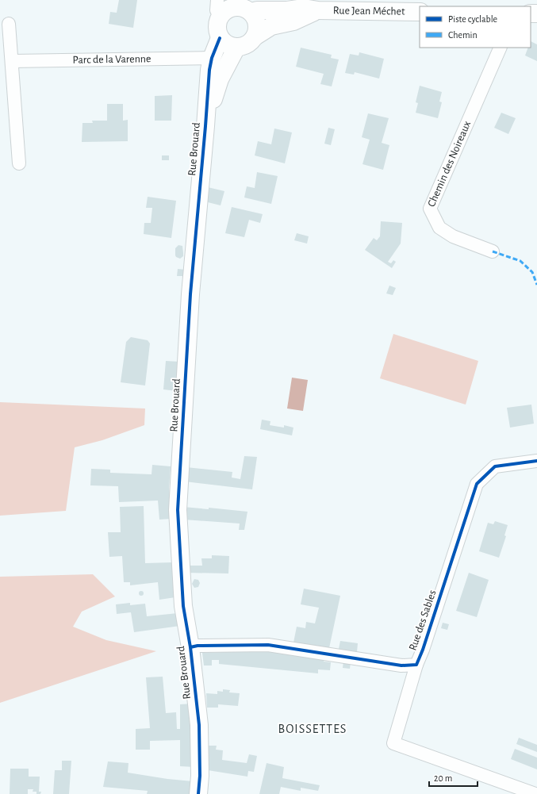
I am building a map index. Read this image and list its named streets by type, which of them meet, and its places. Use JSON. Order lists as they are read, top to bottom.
{
  "streets": {
    "street": [
      "Rue Jean Méchet",
      "Parc de la Varenne",
      "Rue Brouard",
      "Chemin des Noireaux",
      "Rue des Sables"
    ]
  },
  "crossings": [
    ["Rue Jean Méchet", "Rue Brouard"],
    ["Parc de la Varenne", "Rue Brouard"],
    ["Rue Brouard", "Rue des Sables"]
  ],
  "districts": ["BOISSETTES"],
  "legend": ["Piste cyclable", "Chemin"],
  "scale_bar": "20 m"
}
